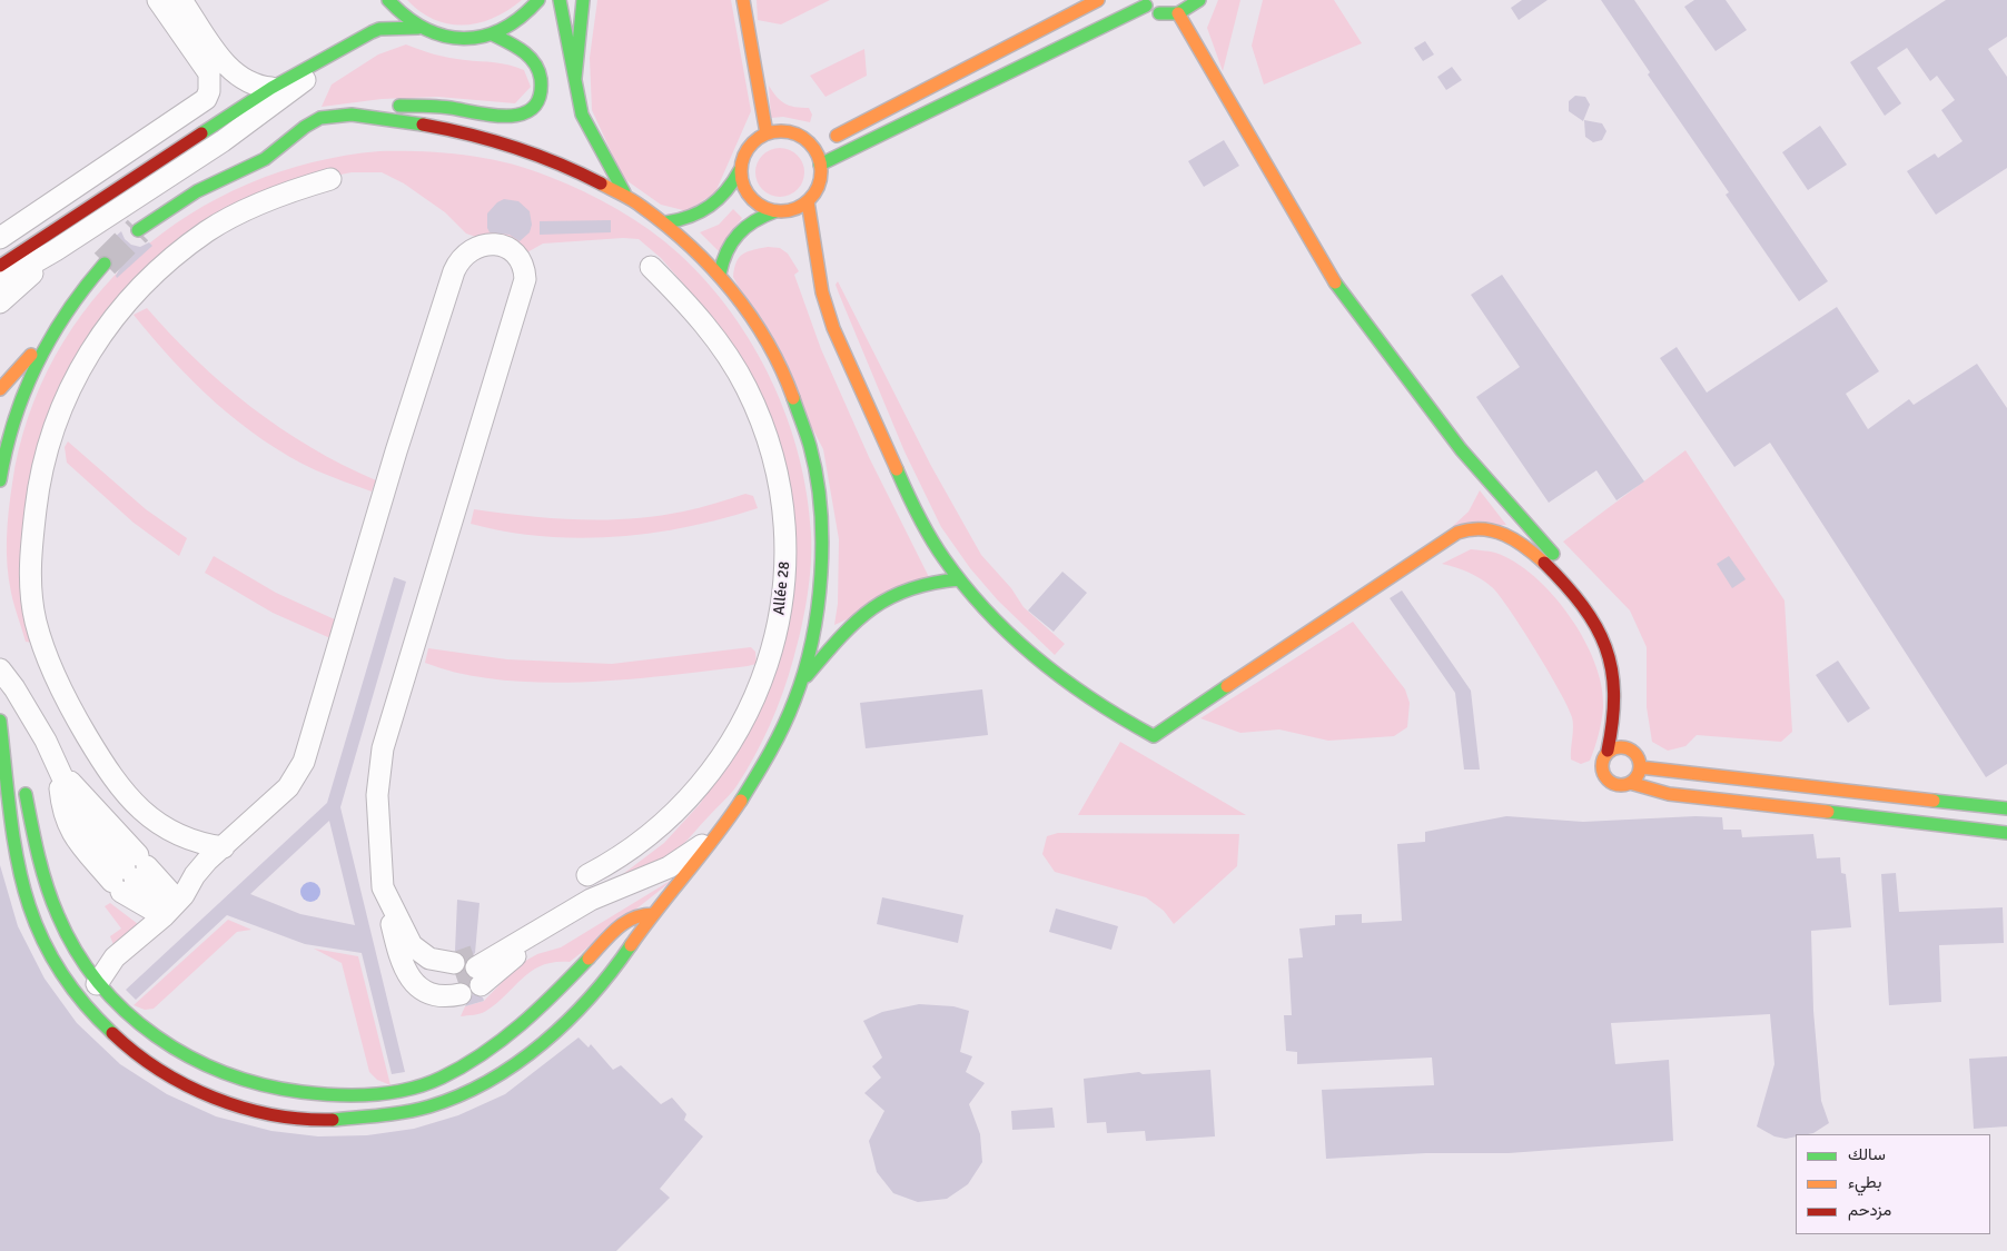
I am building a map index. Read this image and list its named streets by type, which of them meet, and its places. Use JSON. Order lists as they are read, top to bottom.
{
  "streets": {
    "street": ["Allée 28"]
  },
  "legend": ["سالك", "بطيء", "مزدحم"]
}
